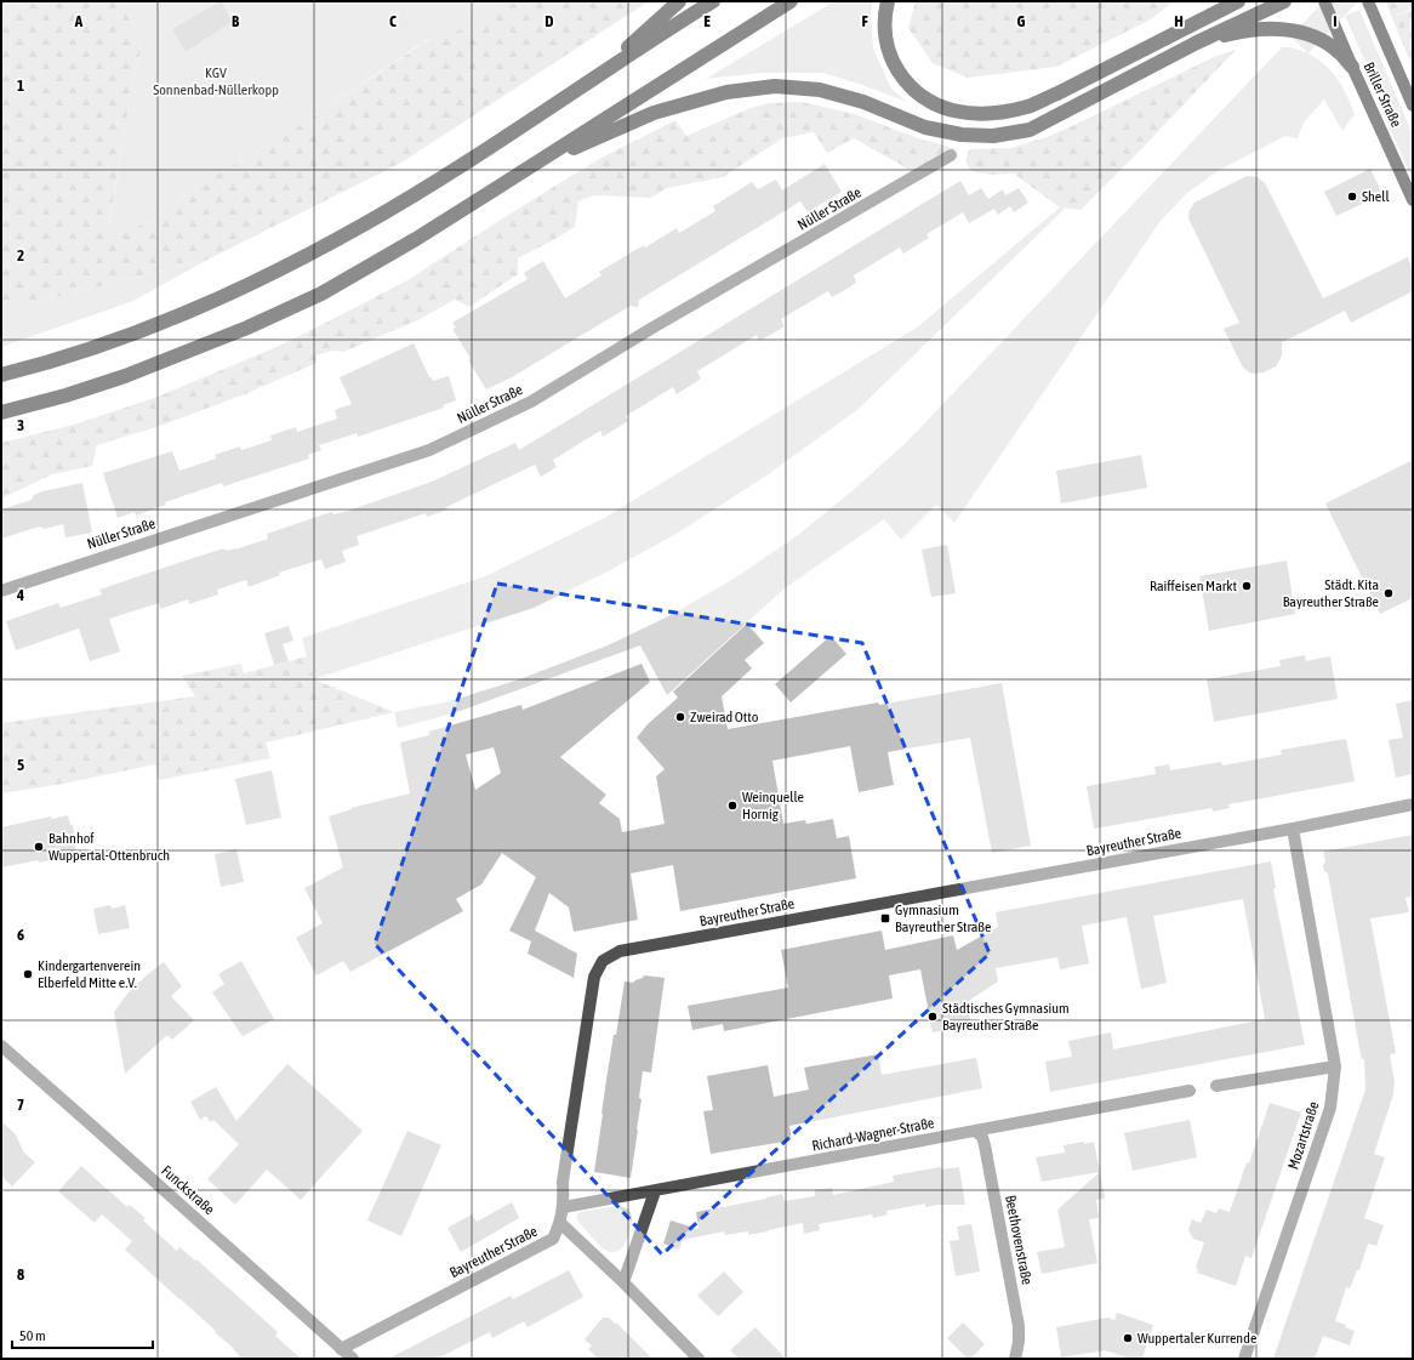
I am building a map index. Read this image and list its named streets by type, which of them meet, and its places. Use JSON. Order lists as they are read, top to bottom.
{
  "streets": {
    "main road": ["Briller Straße"],
    "street": [
      "Nüller Straße",
      "Bayreuther Straße",
      "Richard-Wagner-Straße",
      "Mozartstraße",
      "Funckstraße",
      "Beethovenstraße"
    ]
  },
  "crossings": [
    ["Bayreuther Straße", "Richard-Wagner-Straße"],
    ["Bayreuther Straße", "Mozartstraße"],
    ["Bayreuther Straße", "Funckstraße"],
    ["Richard-Wagner-Straße", "Beethovenstraße"]
  ],
  "parks": ["KGV Sonnenbad-Nüllerkopp"],
  "places": {
    "other": [
      "Shell",
      "Raiffeisen Markt",
      "Städt. Kita Bayreuther Straße",
      "Zweirad Otto",
      "Weinquelle Hornig",
      "Bahnhof Wuppertal-Ottenbruch",
      "Kindergartenverein Elberfeld Mitte e.V.",
      "Städtisches Gymnasium Bayreuther Straße",
      "Wuppertaler Kurrende"
    ],
    "transit": ["Gymnasium Bayreuther Straße"]
  },
  "scale_bar": "50 m",
  "grid": {
    "columns": [
      "A",
      "B",
      "C",
      "D",
      "E",
      "F",
      "G",
      "H",
      "I"
    ],
    "rows": [
      "1",
      "2",
      "3",
      "4",
      "5",
      "6",
      "7",
      "8"
    ]
  }
}
